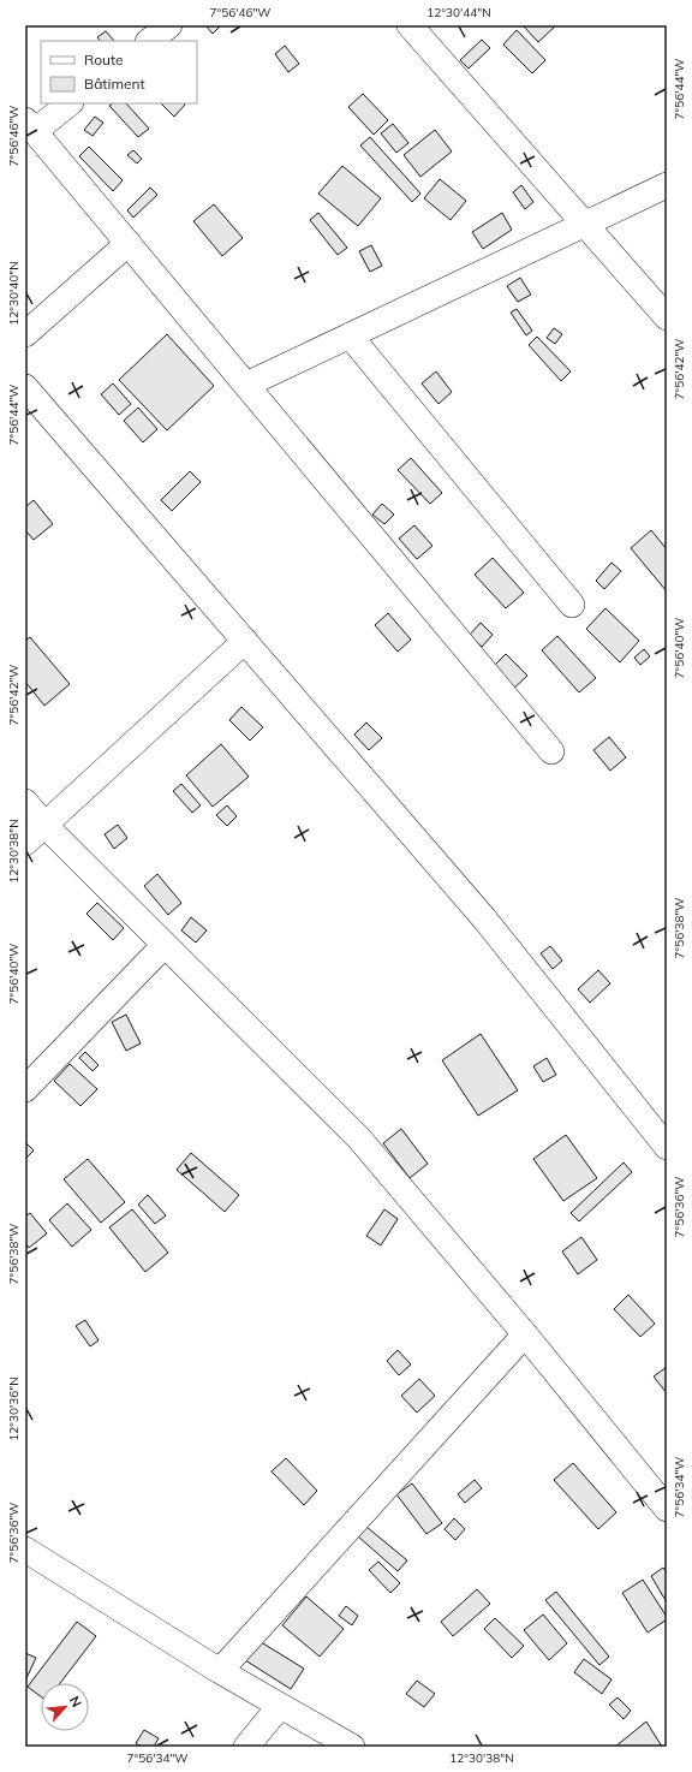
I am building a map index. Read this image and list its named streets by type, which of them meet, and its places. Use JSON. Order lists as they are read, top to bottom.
{
  "legend": ["Route", "Bâtiment"],
  "north": "top right",
  "coordinates": [
    "7°56'46\"W",
    "12°30'44\"N",
    "7°56'44\"W",
    "12°30'40\"N",
    "7°56'42\"W",
    "7°56'40\"W",
    "12°30'38\"N",
    "7°56'38\"W",
    "7°56'36\"W",
    "12°30'36\"N",
    "7°56'34\"W"
  ]
}
